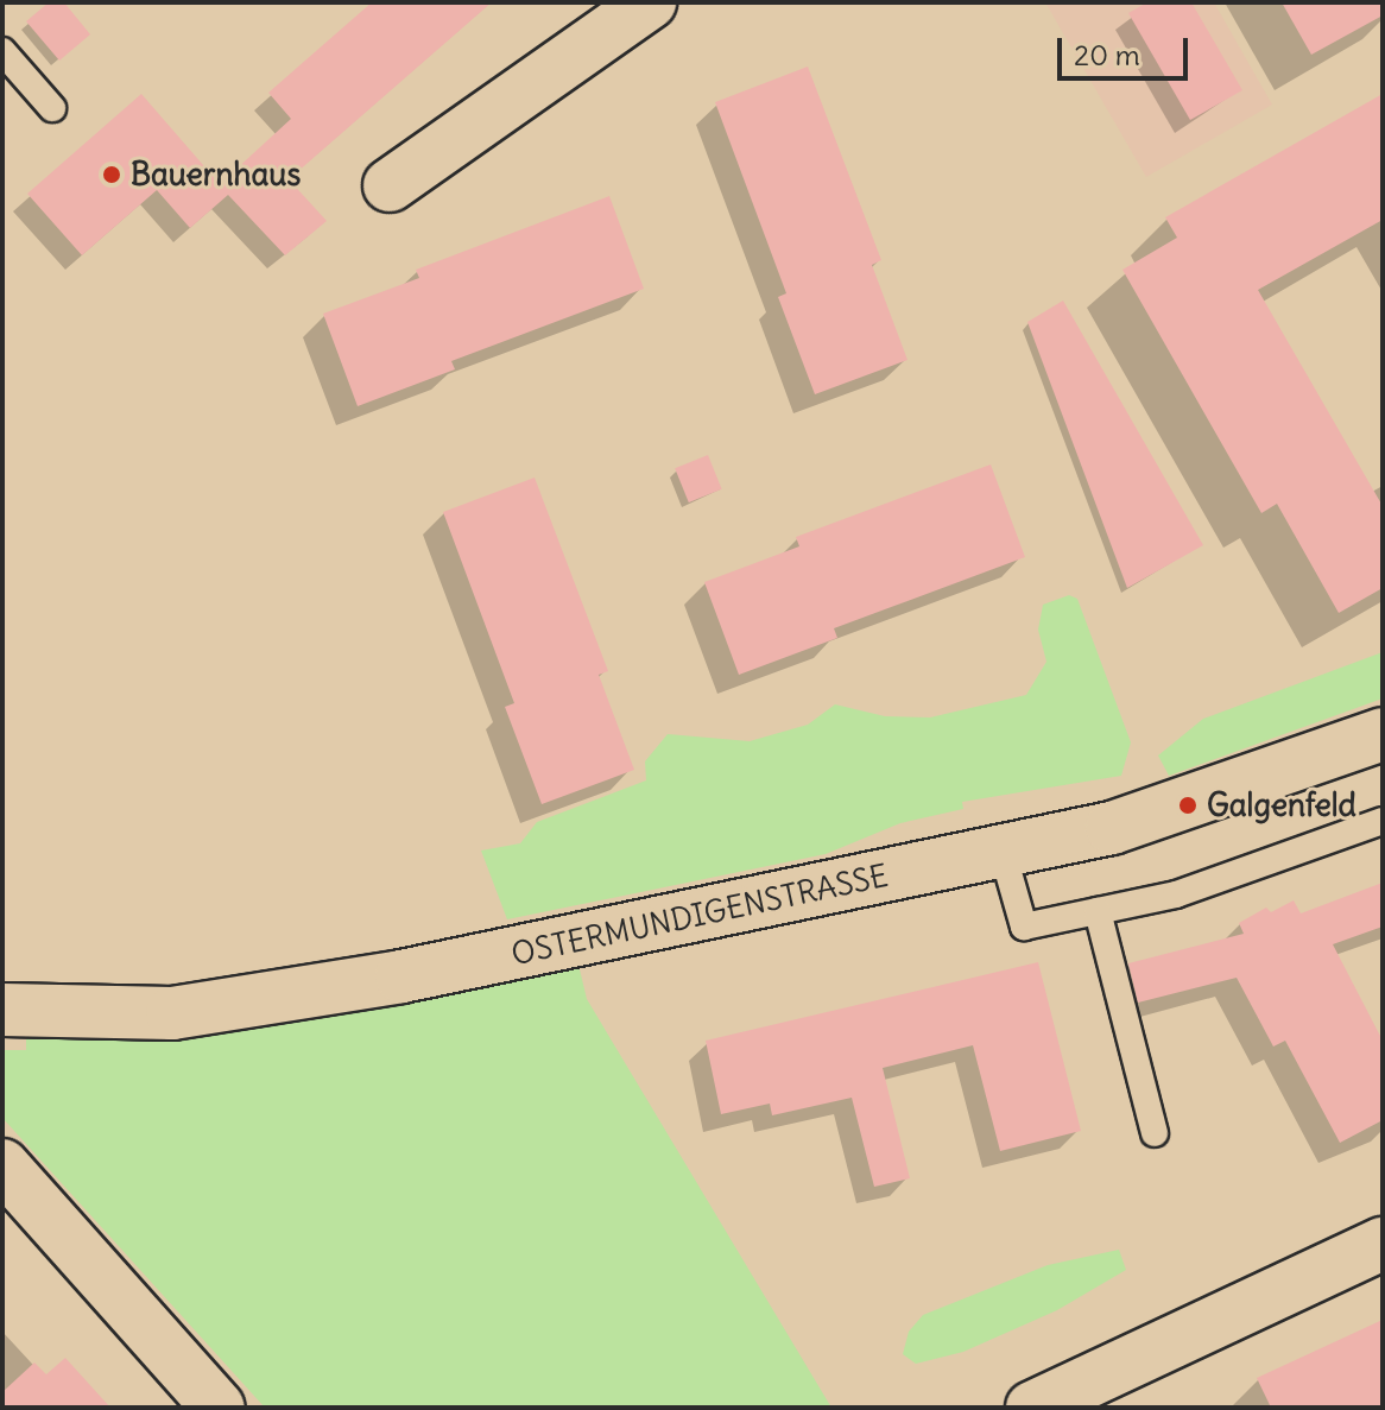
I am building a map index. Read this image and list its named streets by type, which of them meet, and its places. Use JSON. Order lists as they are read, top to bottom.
{
  "streets": {
    "main road": ["OSTERMUNDIGENSTRASSE"]
  },
  "places": ["Bauernhaus", "Galgenfeld"],
  "scale_bar": "20 m"
}
